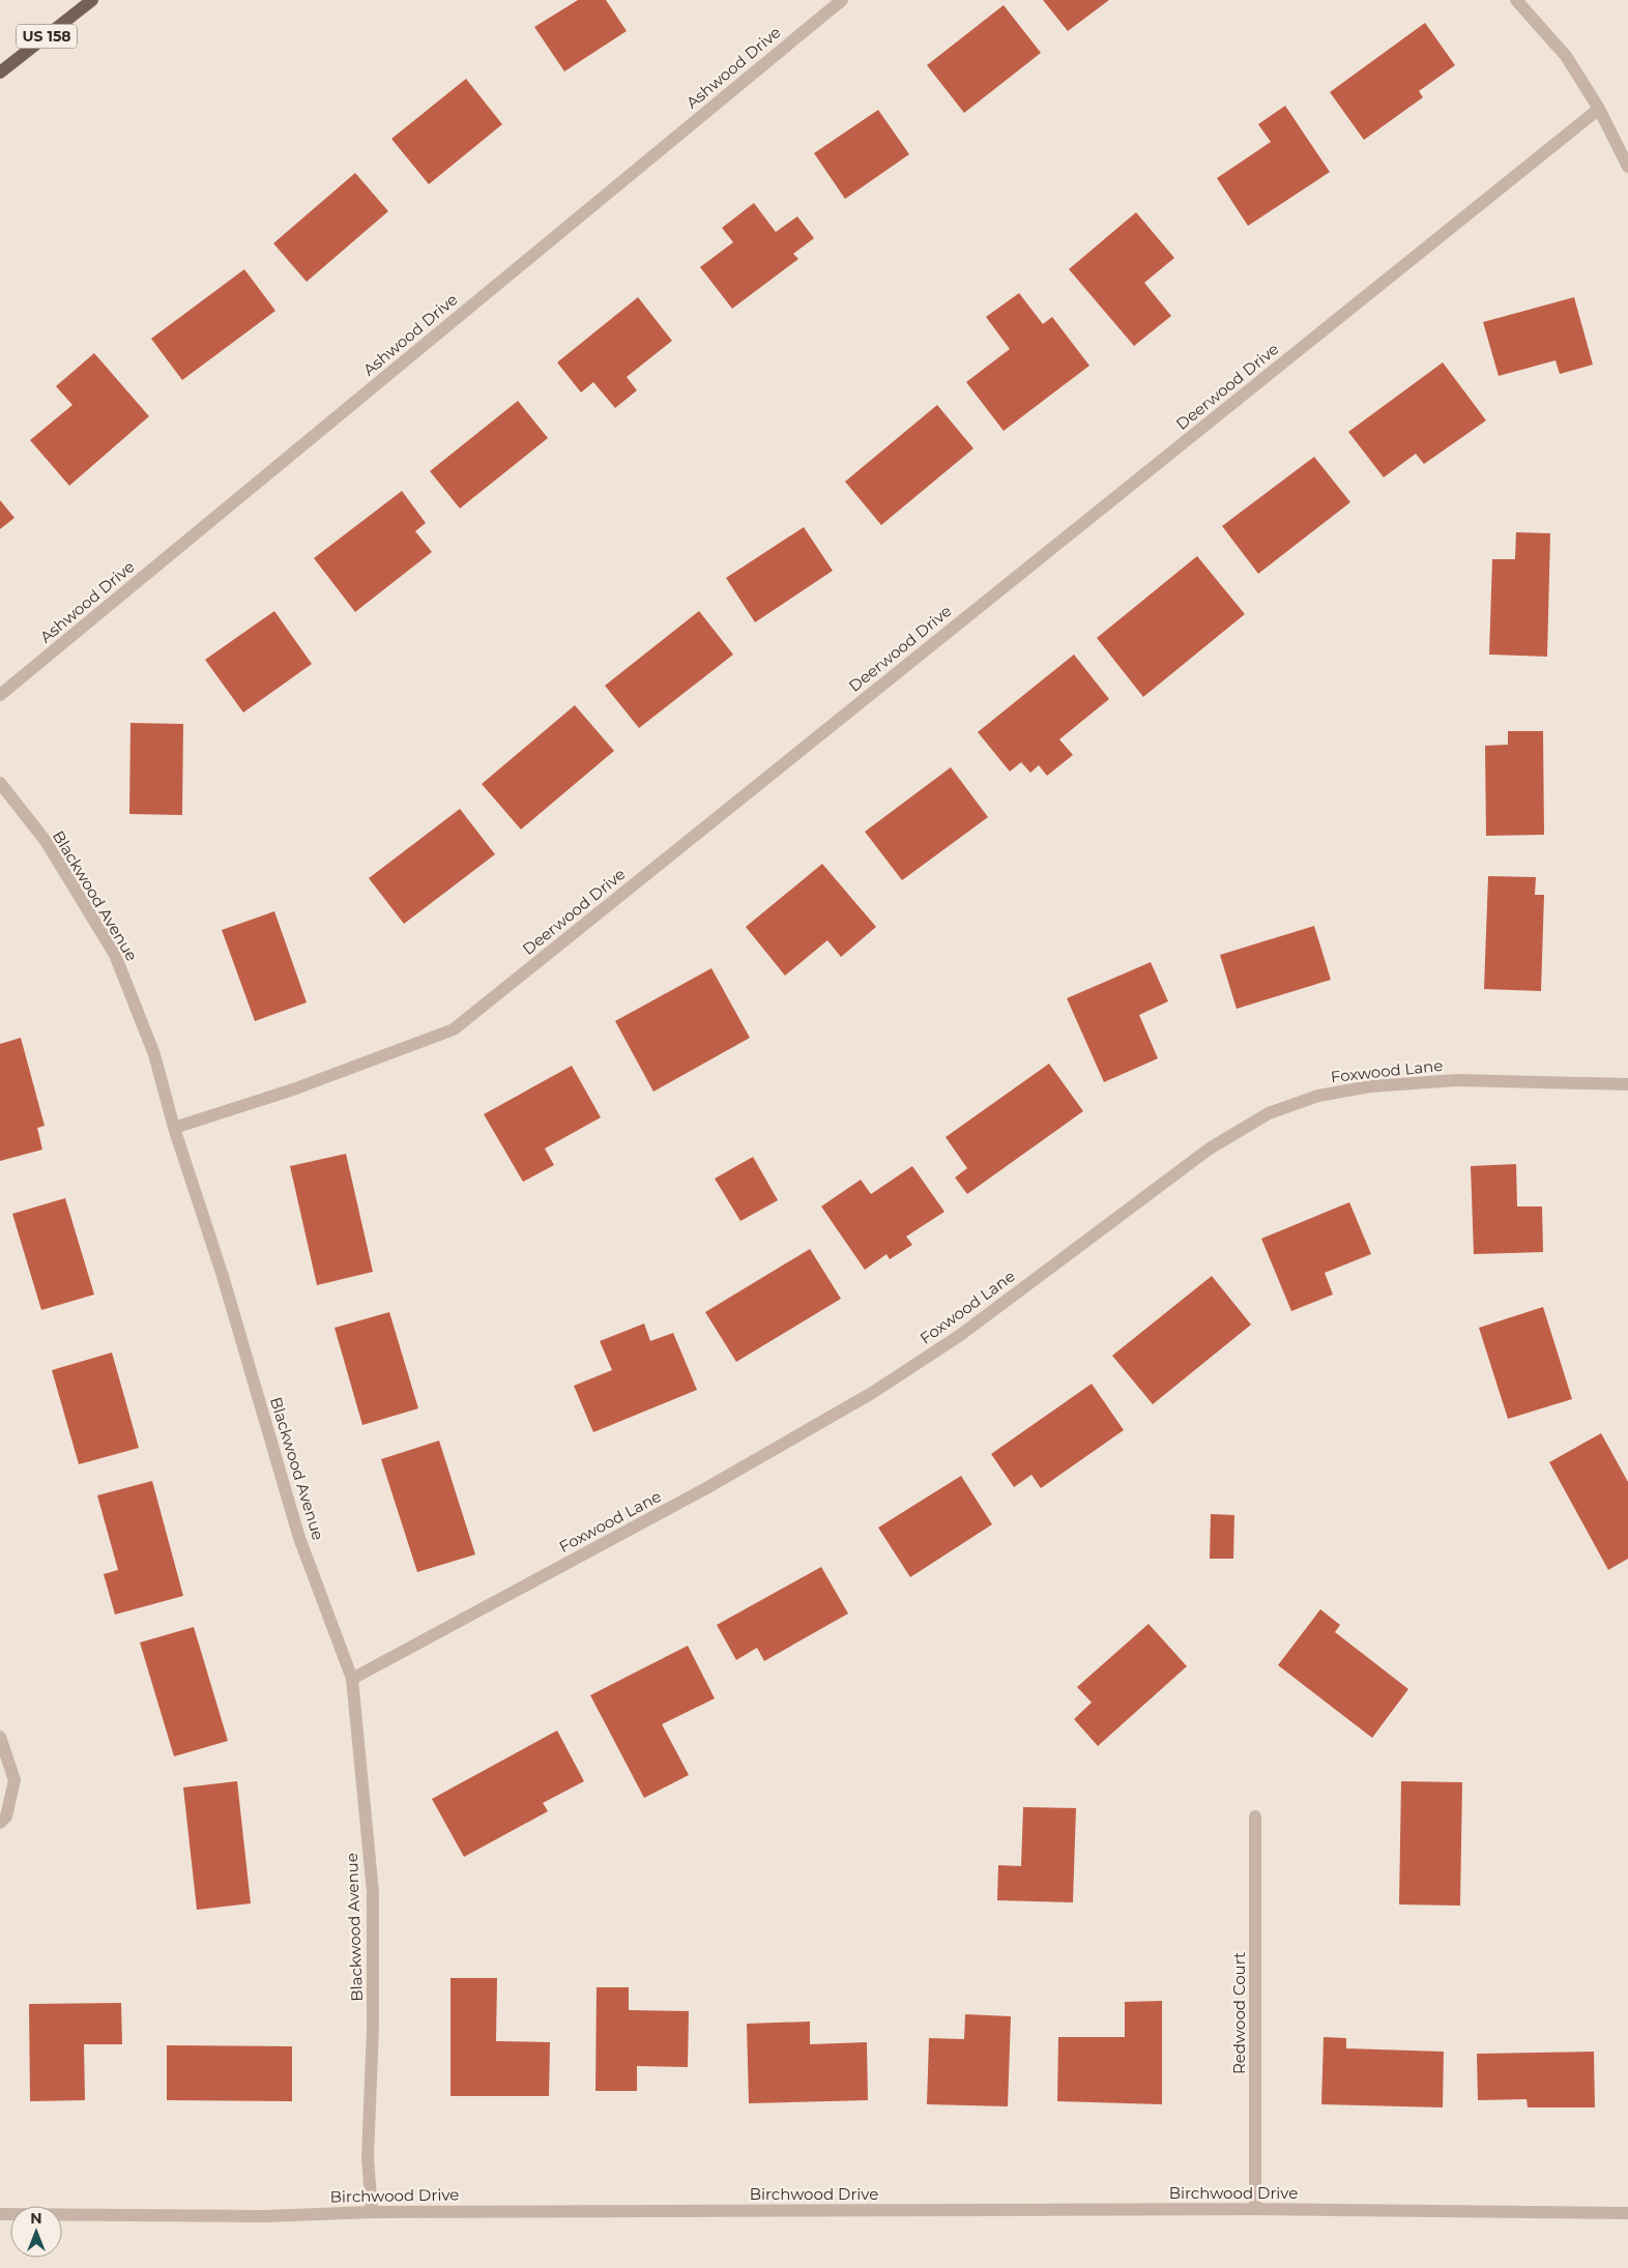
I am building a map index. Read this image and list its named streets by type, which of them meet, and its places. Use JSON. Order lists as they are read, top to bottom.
{
  "streets": {
    "main road": ["US 158"],
    "street": [
      "Ashwood Drive",
      "Deerwood Drive",
      "Blackwood Avenue",
      "Foxwood Lane",
      "Redwood Court",
      "Birchwood Drive"
    ]
  },
  "crossings": [
    ["Deerwood Drive", "Blackwood Avenue"],
    ["Blackwood Avenue", "Foxwood Lane"],
    ["Blackwood Avenue", "Birchwood Drive"],
    ["Redwood Court", "Birchwood Drive"]
  ],
  "north": "top"
}
